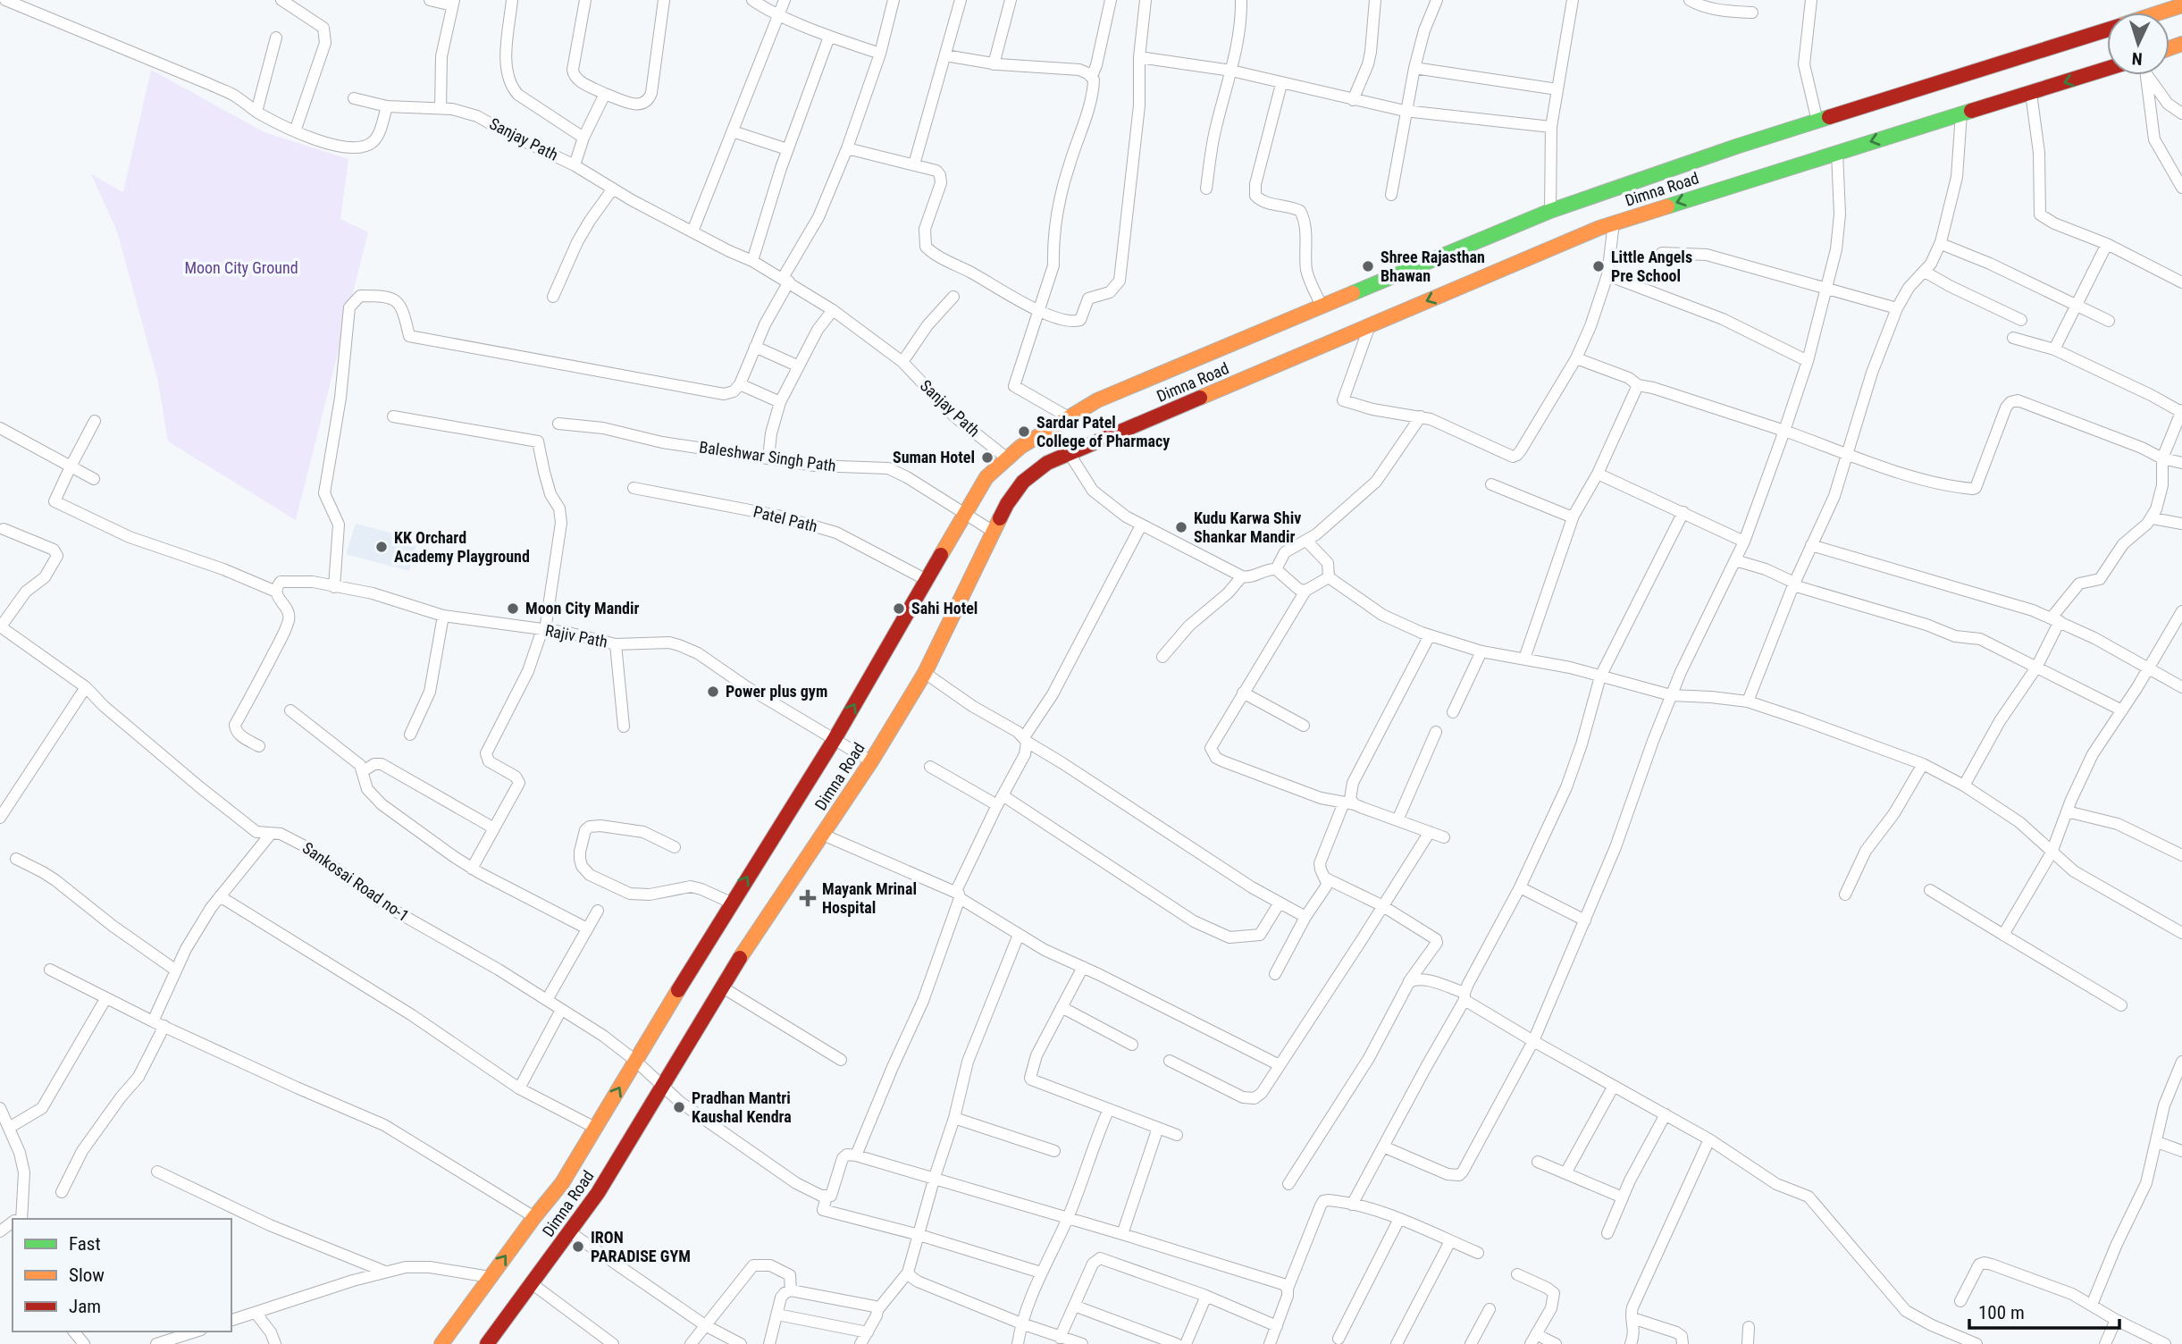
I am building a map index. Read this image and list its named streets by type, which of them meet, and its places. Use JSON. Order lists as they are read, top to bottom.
{
  "streets": {
    "street": [
      "Sanjay Path",
      "Dimna Road",
      "Baleshwar Singh Path",
      "Patel Path",
      "Rajiv Path",
      "Sankosai Road no-1"
    ]
  },
  "crossings": [
    ["Dimna Road", "Baleshwar Singh Path"],
    ["Dimna Road", "Rajiv Path"],
    ["Dimna Road", "Sankosai Road no-1"]
  ],
  "parks": ["Moon City Ground"],
  "places": {
    "other": [
      "Shree Rajasthan Bhawan",
      "Little Angels Pre School",
      "Sardar Patel College of Pharmacy",
      "Suman Hotel",
      "Kudu Karwa Shiv Shankar Mandir",
      "KK Orchard Academy Playground",
      "Moon City Mandir",
      "Sahi Hotel",
      "Power plus gym",
      "Pradhan Mantri Kaushal Kendra",
      "IRON PARADISE GYM"
    ],
    "health": ["Mayank Mrinal Hospital"]
  },
  "legend": ["Fast", "Slow", "Jam"],
  "scale_bar": "100 m",
  "north": "bottom"
}
